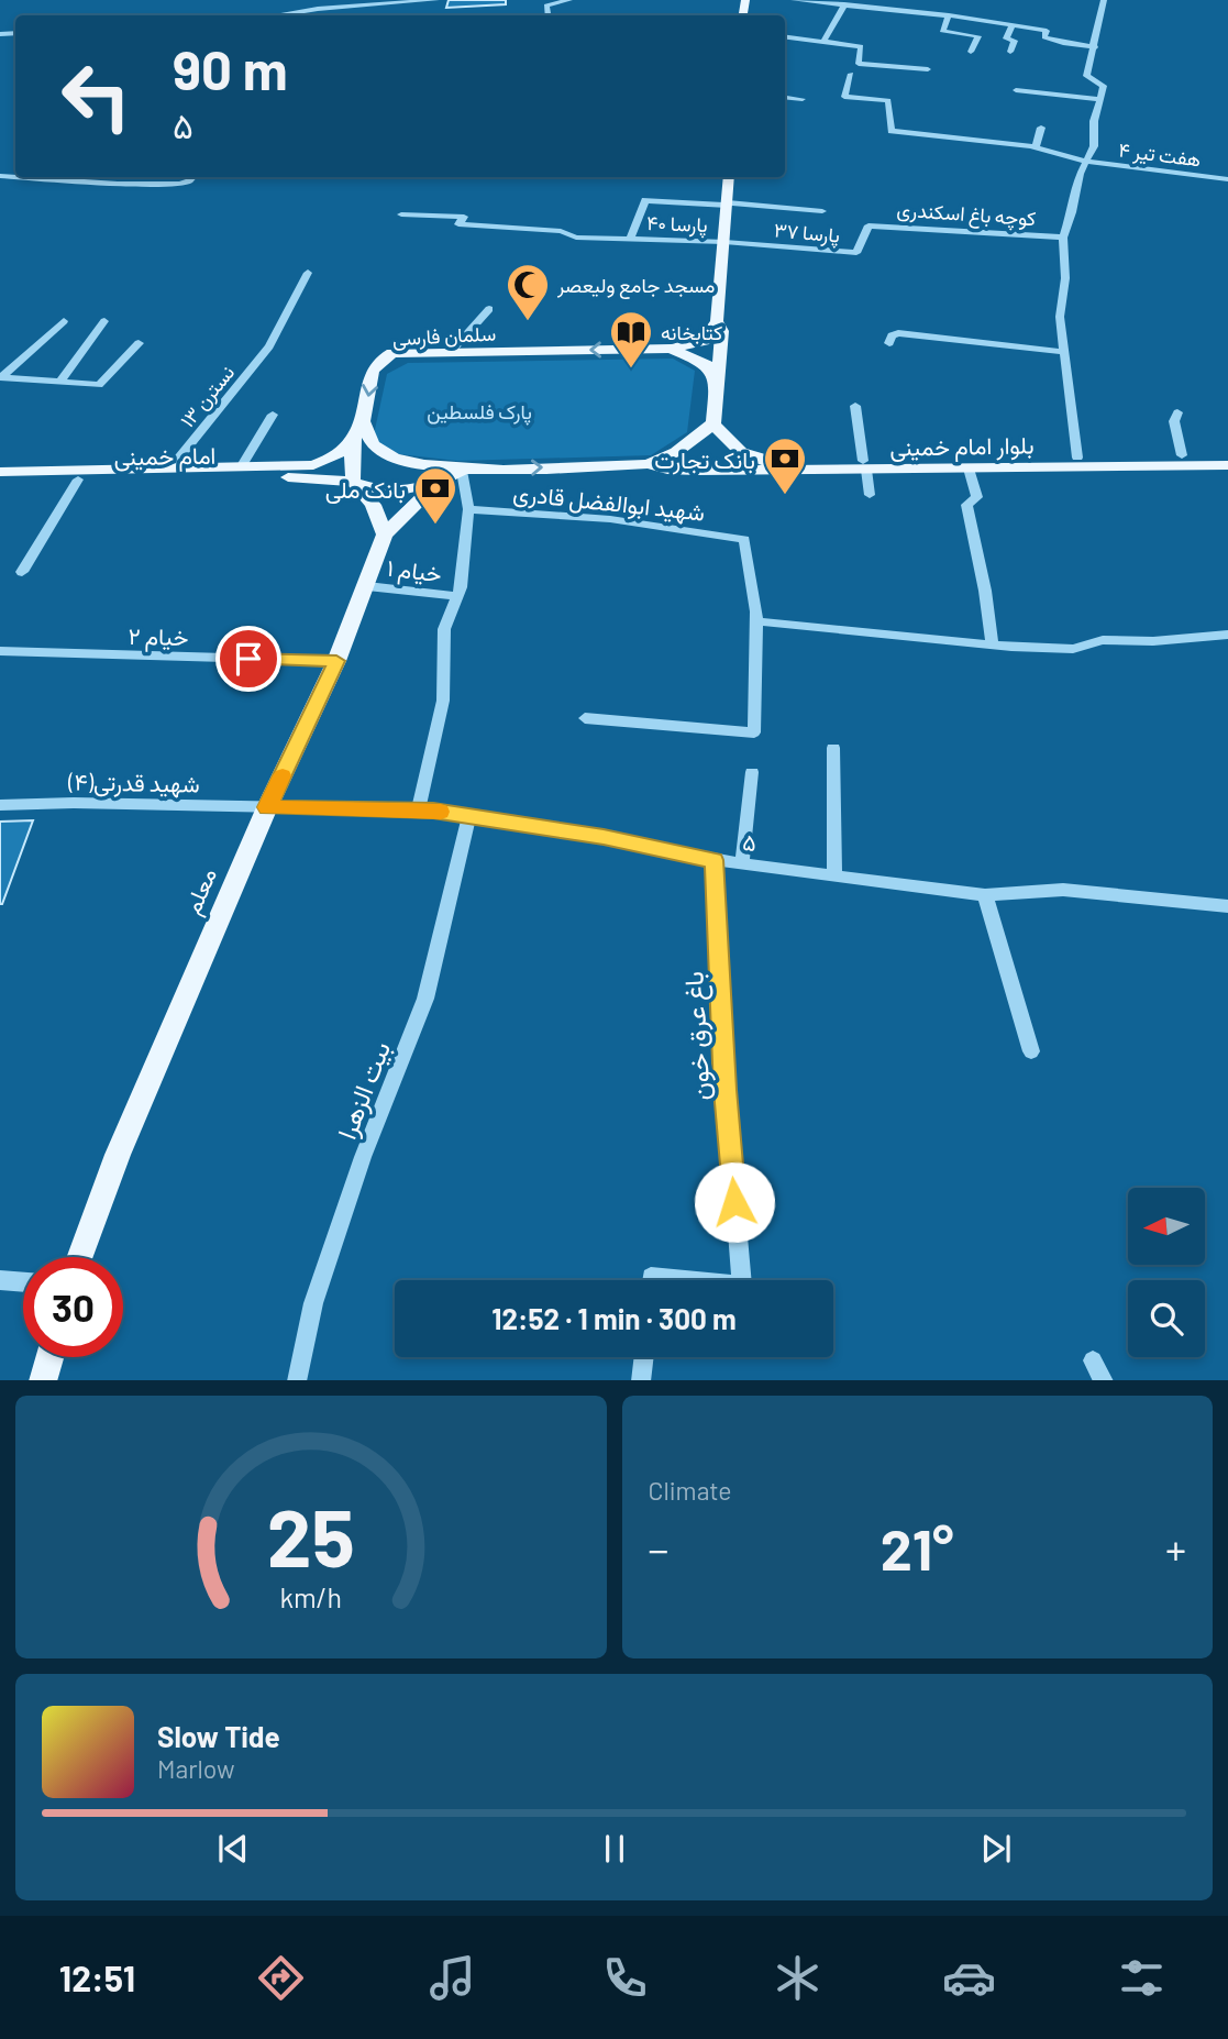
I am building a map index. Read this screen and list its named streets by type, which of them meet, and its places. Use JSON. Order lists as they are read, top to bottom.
{
  "streets": {
    "main road": [
      "سلمان فارسی",
      "بلوار امام خمینی",
      "امام خمینی",
      "معلم"
    ],
    "street": [
      "هفت تیر ۴",
      "کوچه باغ اسکندری",
      "پارسا ۴۰",
      "پارسا ۳۷",
      "نسترن ۱۳",
      "شهید ابوالفضل قادری",
      "خیام ۱",
      "خیام ۲",
      "شهید قدرتی(۴)",
      "۵",
      "باغ عرق خون",
      "بیت الزهرا"
    ]
  },
  "crossings": [
    ["کوچه باغ اسکندری", "پارسا ۳۷"],
    ["پارسا ۴۰", "پارسا ۳۷"],
    ["نسترن ۱۳", "امام خمینی"],
    ["خیام ۱", "معلم"],
    ["خیام ۲", "معلم"],
    ["شهید قدرتی(۴)", "۵"],
    ["شهید قدرتی(۴)", "معلم"],
    ["۵", "معلم"],
    ["۵", "باغ عرق خون"],
    ["۵", "بیت الزهرا"]
  ],
  "parks": ["پارک فلسطین"],
  "places": {
    "mosque": ["مسجد جامع ولیعصر"],
    "library": ["کتابخانه"],
    "bank": ["بانک تجارت", "بانک ملی"]
  },
  "north": "left",
  "page": {
    "turn": ["90 m", "۵"],
    "limit": "30",
    "trip": "12:52 · 1 min · 300 m",
    "tile": "Climate",
    "heat": ["−", "21°", "+"],
    "song": ["Slow Tide", "Marlow"],
    "tabs": "12:51",
    "gauge": ["25", "km/h"]
  }
}
